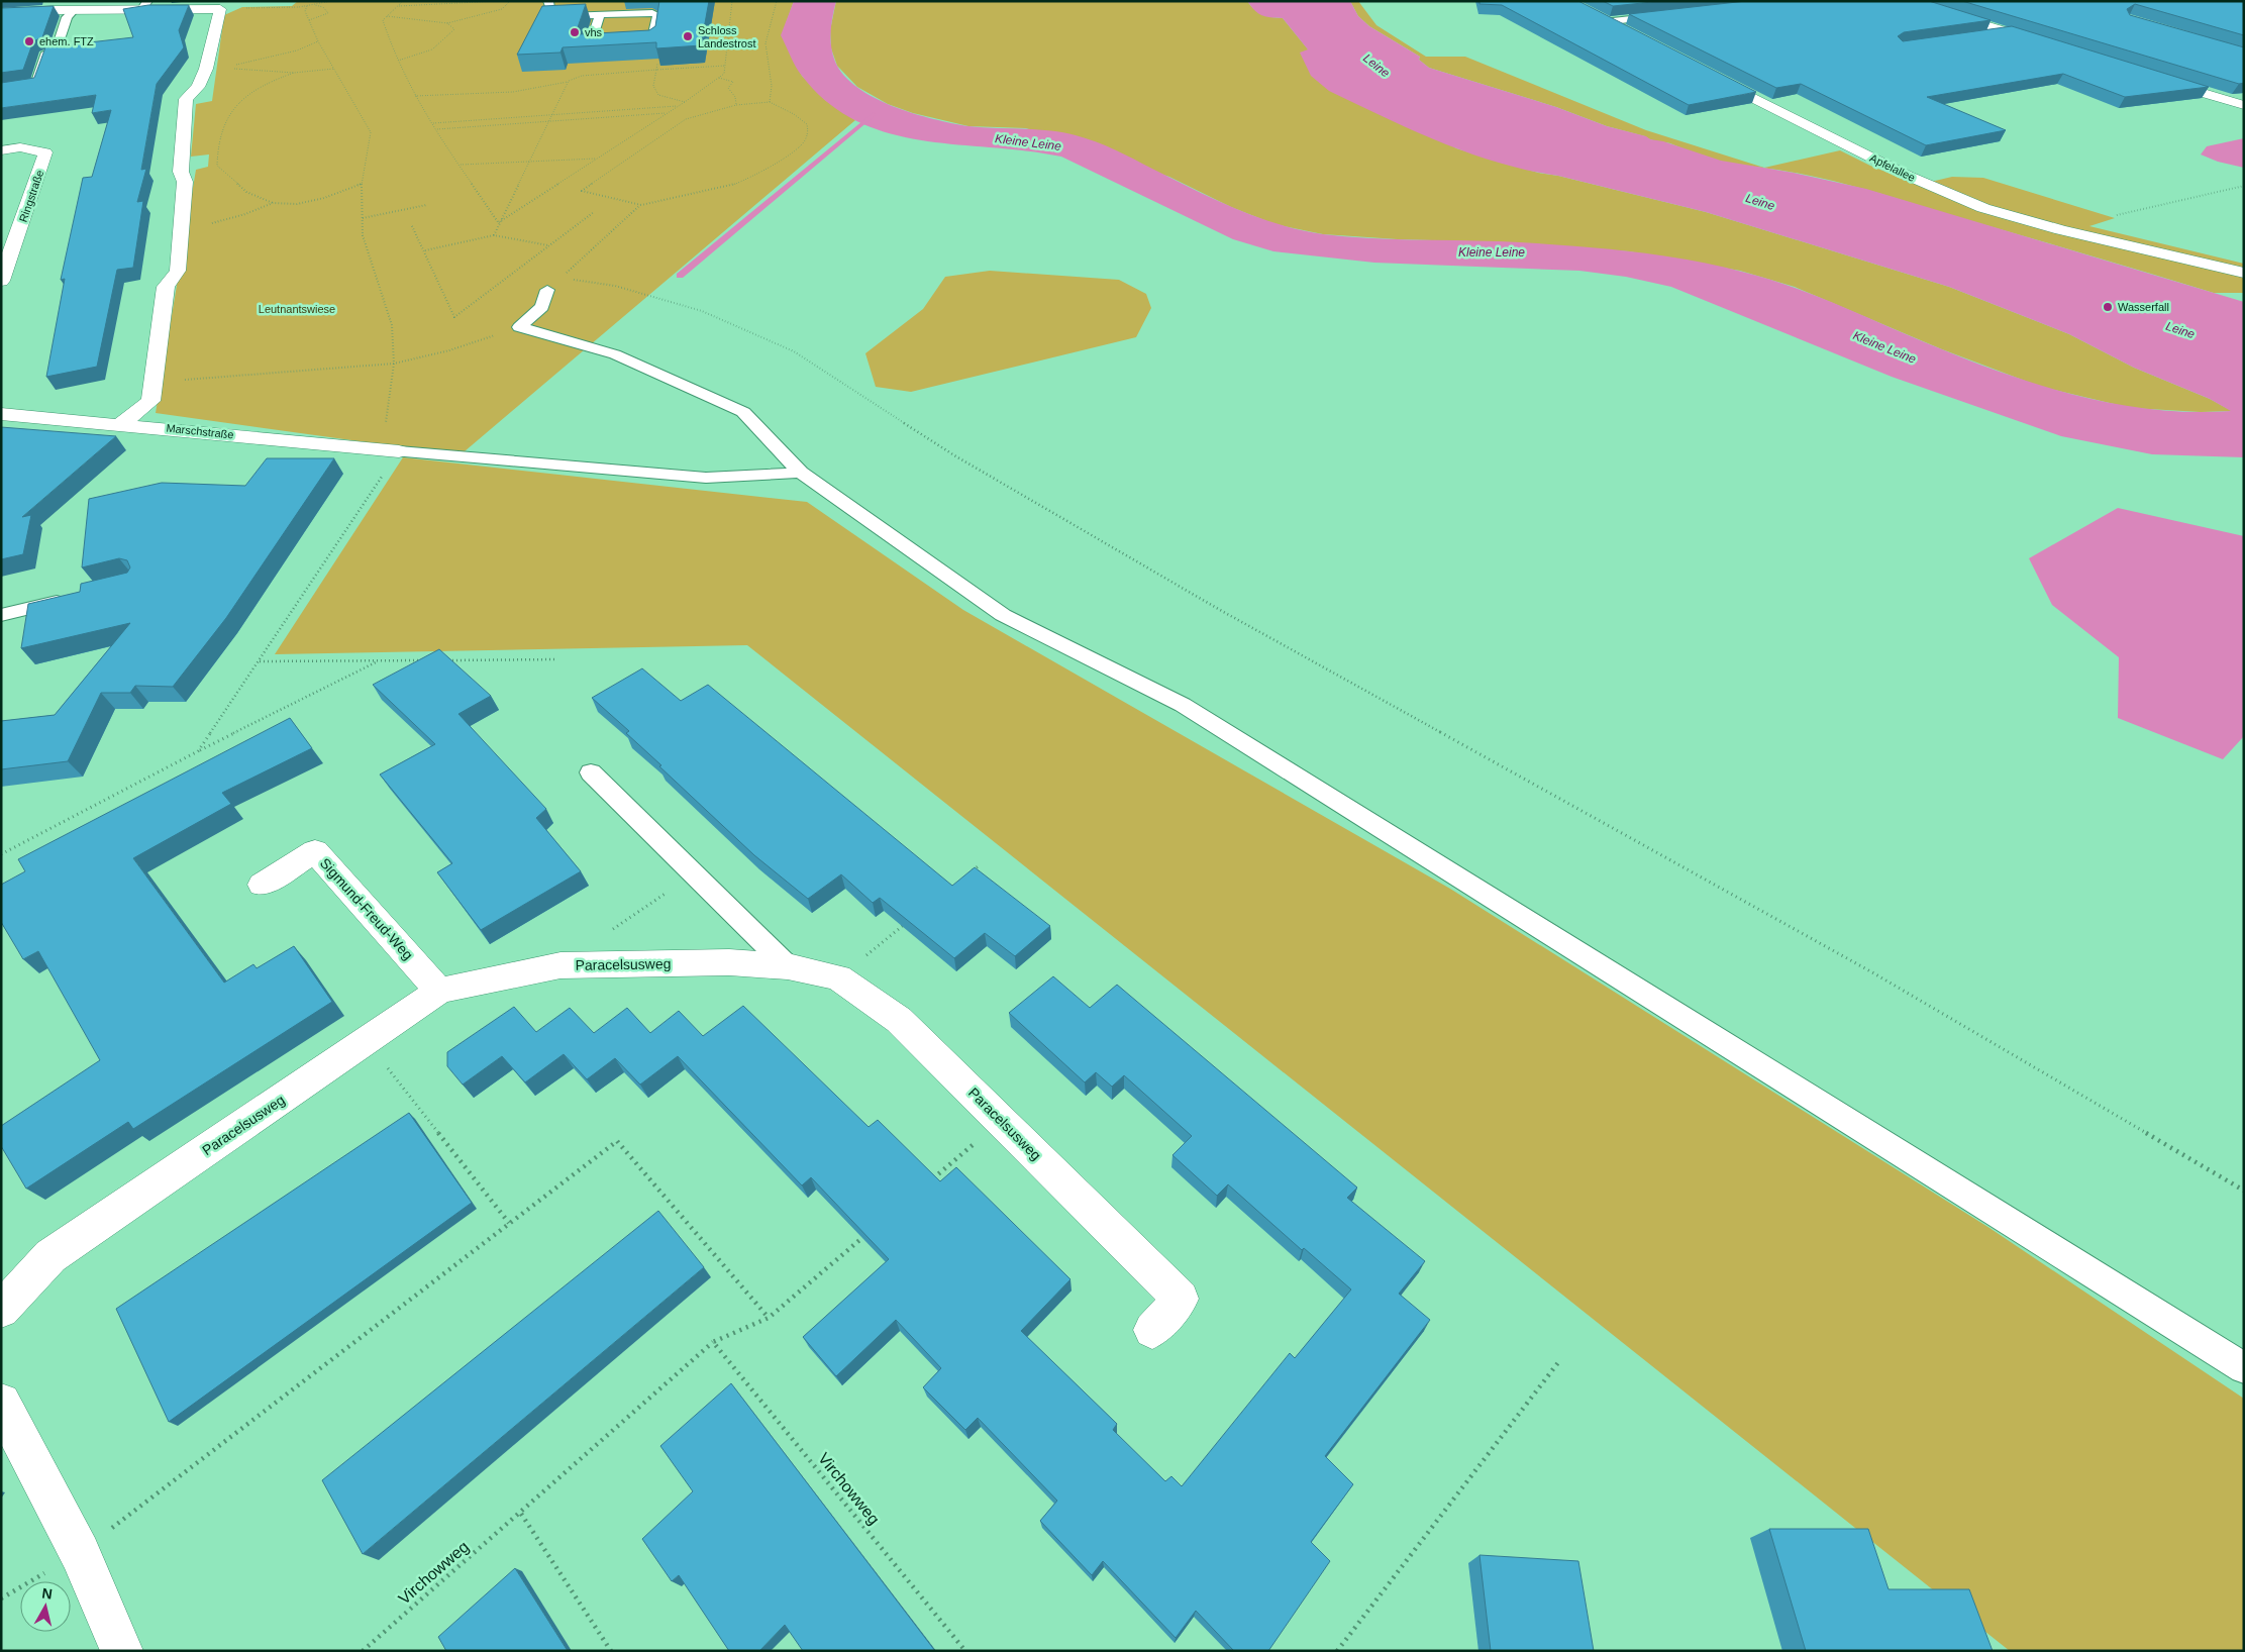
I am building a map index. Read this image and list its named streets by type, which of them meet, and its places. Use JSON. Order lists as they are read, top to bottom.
{
  "streets": {
    "street": [
      "Apfelallee",
      "Ringstraße",
      "Marschstraße",
      "Sigmund-Freud-Weg",
      "Paracelsusweg"
    ],
    "path": ["Virchowweg"]
  },
  "crossings": [
    ["Sigmund-Freud-Weg", "Paracelsusweg"]
  ],
  "water": ["Leine", "Kleine Leine"],
  "parks": ["Leutnantswiese"],
  "places": [
    "vhs",
    "Schloss Landestrost",
    "ehem. FTZ",
    "Wasserfall"
  ],
  "north": "top"
}
